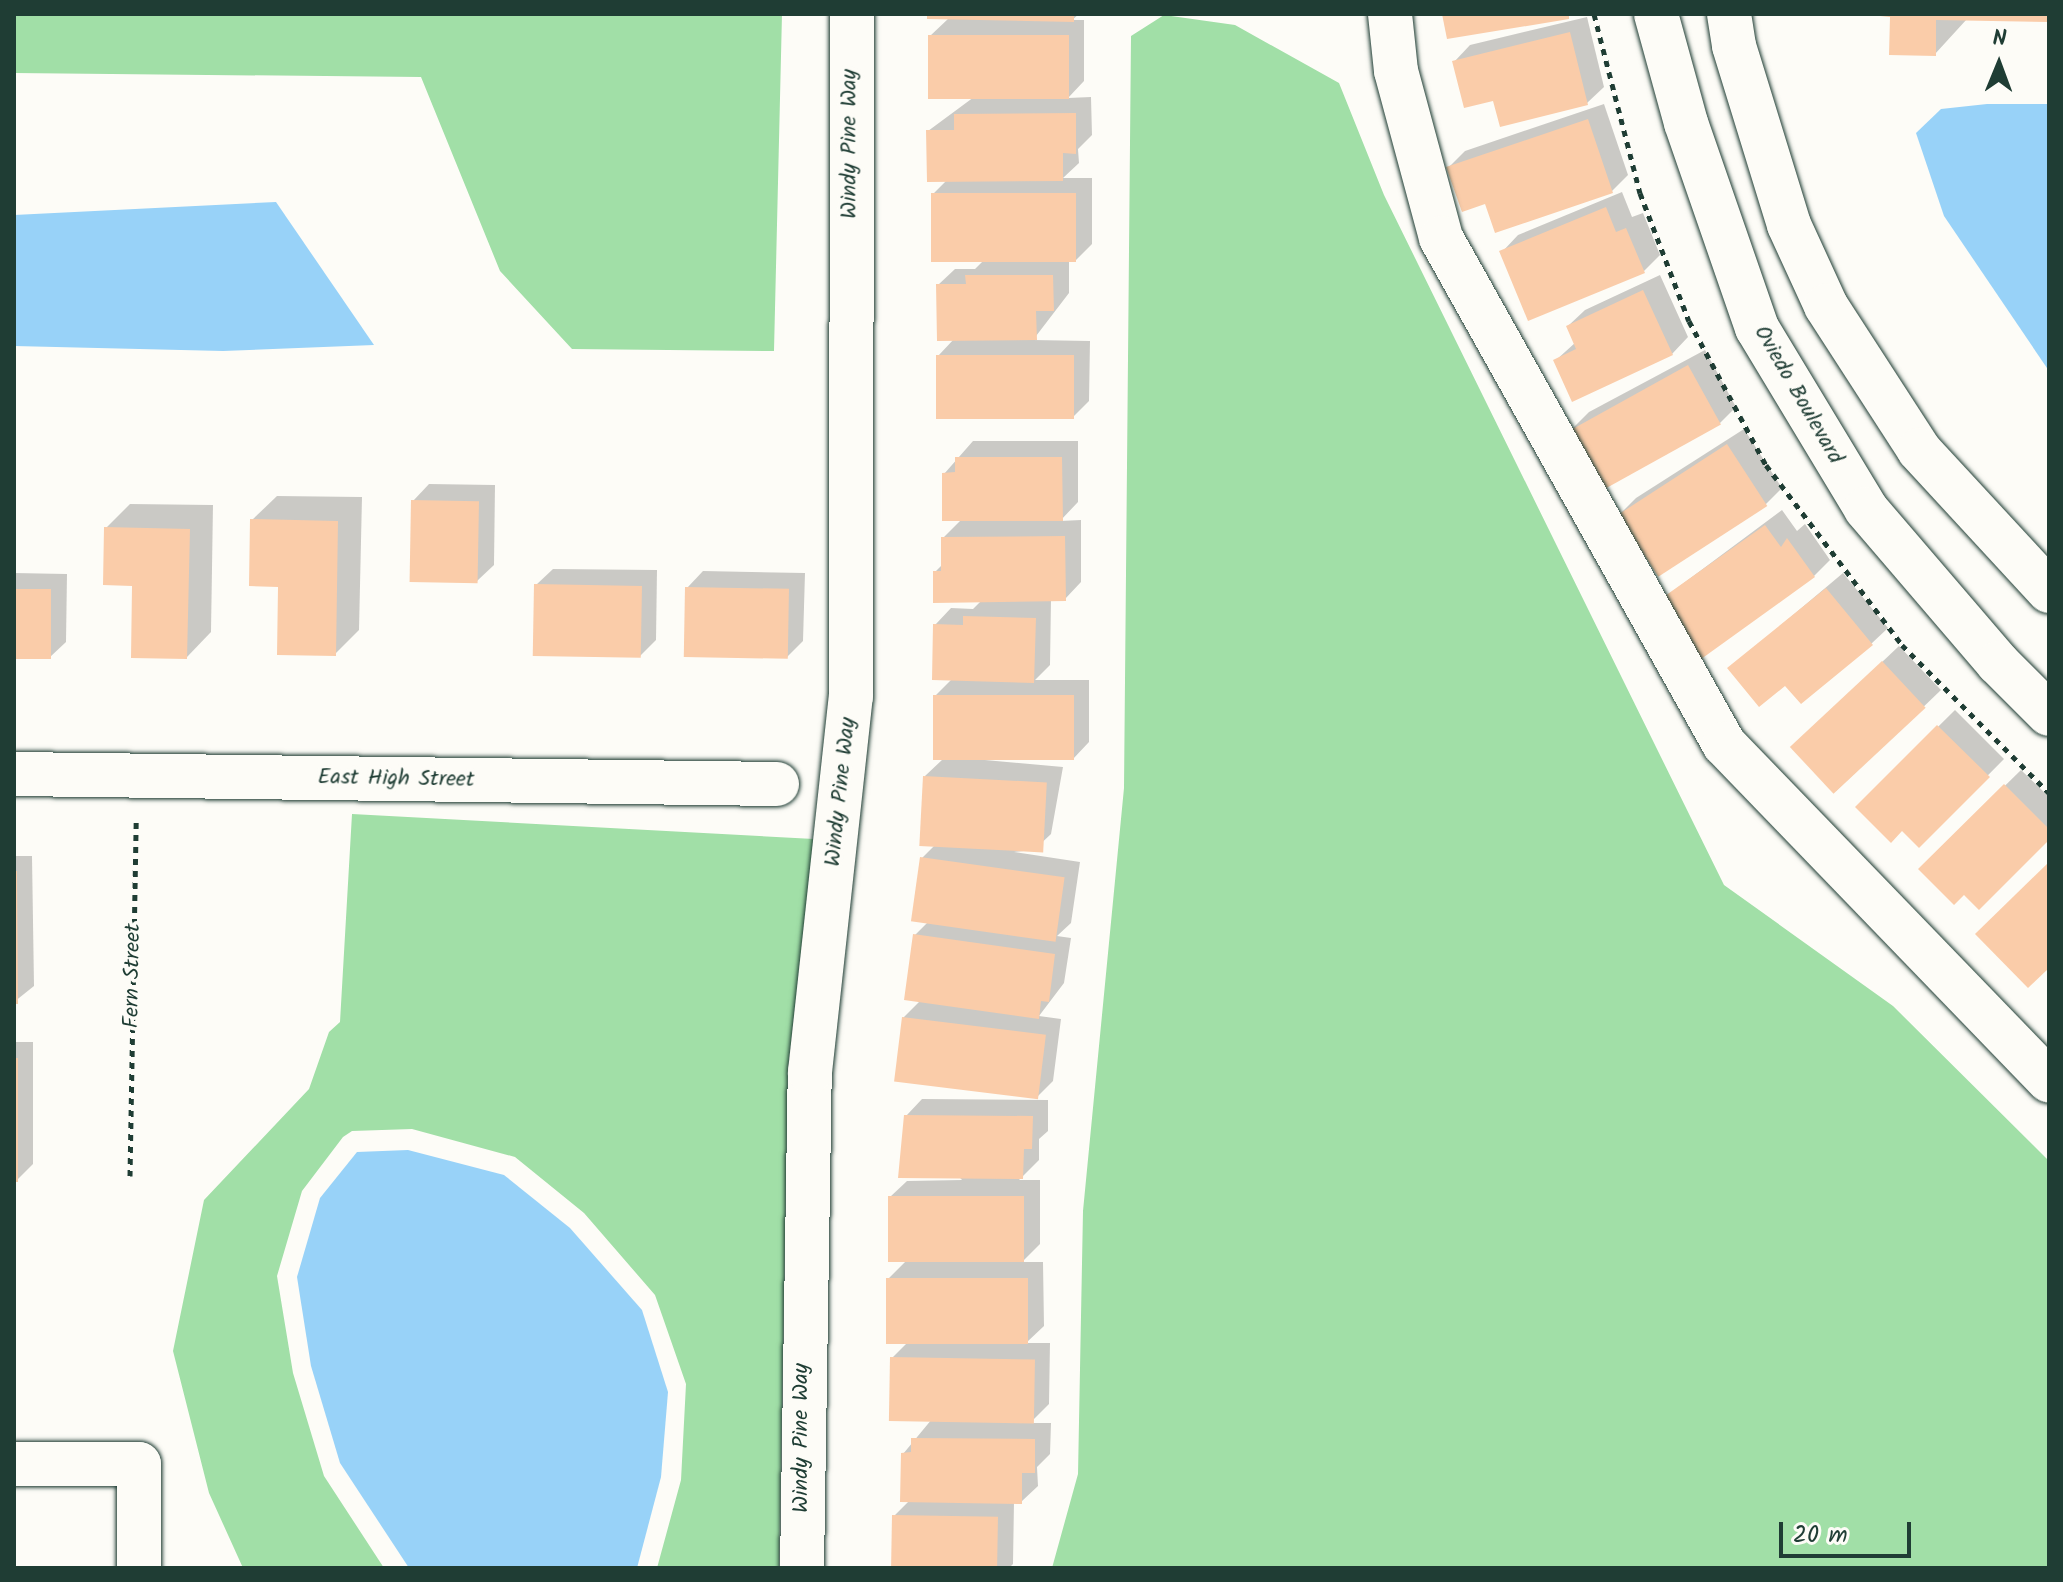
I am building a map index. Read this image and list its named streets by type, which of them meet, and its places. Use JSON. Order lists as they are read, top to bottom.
{
  "streets": {
    "street": ["Windy Pine Way", "Oviedo Boulevard", "East High Street"],
    "path": ["Fern Street"]
  },
  "crossings": [
    ["East High Street", "Fern Street"]
  ],
  "scale_bar": "20 m",
  "north": "top"
}
